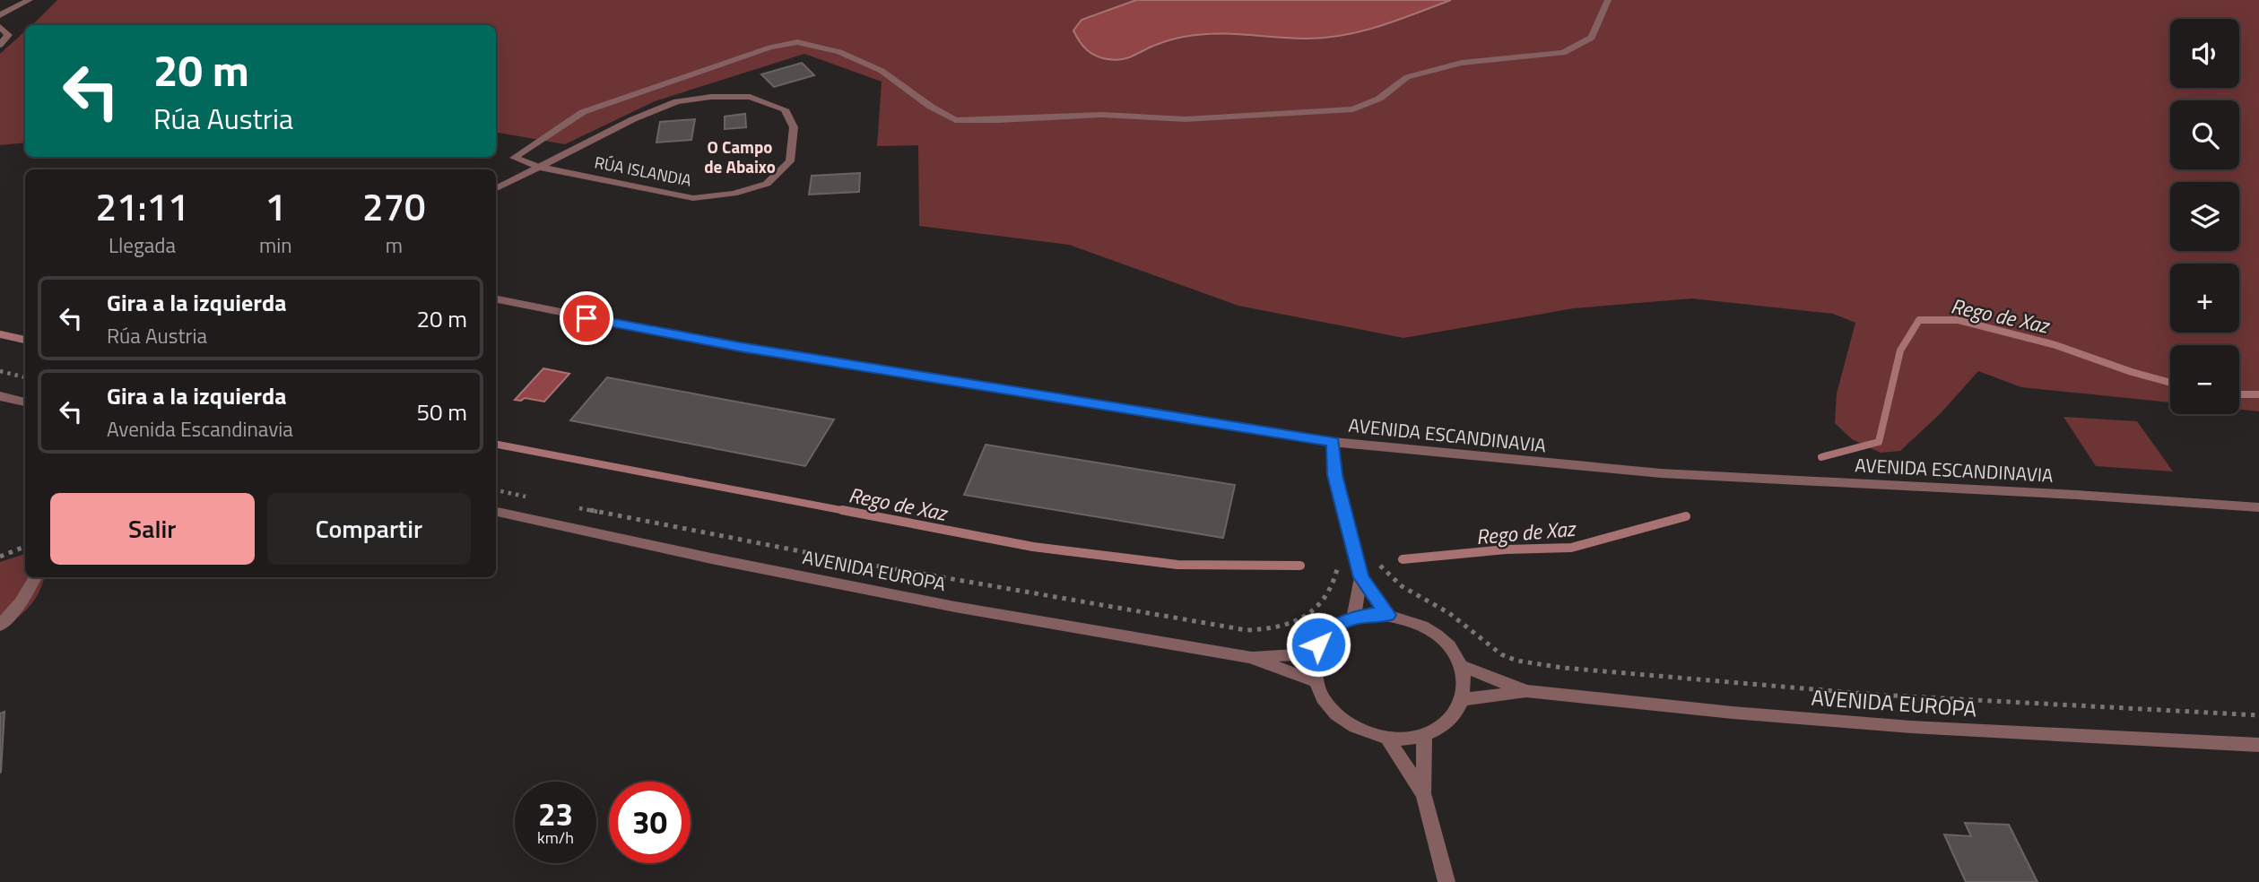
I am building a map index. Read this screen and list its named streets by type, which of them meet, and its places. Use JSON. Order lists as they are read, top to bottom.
{
  "streets": {
    "street": ["RÚA ISLANDIA", "AVENIDA ESCANDINAVIA", "AVENIDA EUROPA"]
  },
  "districts": ["O Campo de Abaixo"],
  "water": ["Rego de Xaz"],
  "page": {
    "map_buttons": ["+", "−"],
    "turn": ["20 m", "Rúa Austria"],
    "eta": [
      "21:11",
      "Llegada",
      "1",
      "min",
      "270",
      "m"
    ],
    "list": [
      {
        "name": "Gira a la izquierda",
        "note": "Rúa Austria",
        "value": "20 m"
      },
      {
        "name": "Gira a la izquierda",
        "note": "Avenida Escandinavia",
        "value": "50 m"
      }
    ],
    "buttons": ["Salir", "Compartir"],
    "speed": "23 km/h",
    "limit": "30"
  }
}
